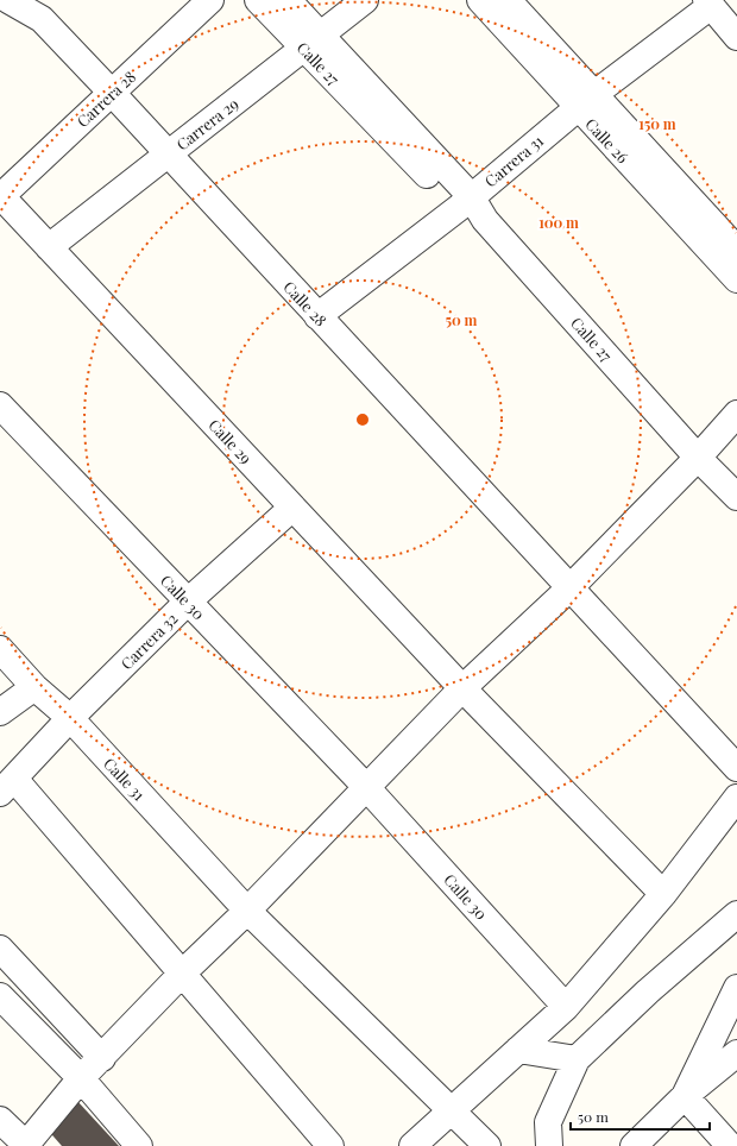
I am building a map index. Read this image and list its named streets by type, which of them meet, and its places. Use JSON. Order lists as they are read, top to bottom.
{
  "streets": {
    "street": [
      "Calle 27",
      "Carrera 28",
      "Carrera 29",
      "Calle 26",
      "Carrera 31",
      "Calle 28",
      "Calle 29",
      "Calle 30",
      "Carrera 32",
      "Calle 31"
    ]
  },
  "crossings": [
    ["Calle 27", "Carrera 29"],
    ["Calle 27", "Carrera 31"],
    ["Carrera 28", "Calle 28"],
    ["Carrera 28", "Calle 29"],
    ["Carrera 29", "Calle 28"],
    ["Carrera 29", "Calle 29"],
    ["Calle 26", "Carrera 31"],
    ["Carrera 31", "Calle 28"],
    ["Calle 29", "Carrera 32"],
    ["Calle 30", "Carrera 32"],
    ["Carrera 32", "Calle 31"]
  ],
  "scale_bar": "50 m",
  "rings": ["150 m", "100 m", "50 m"]
}
